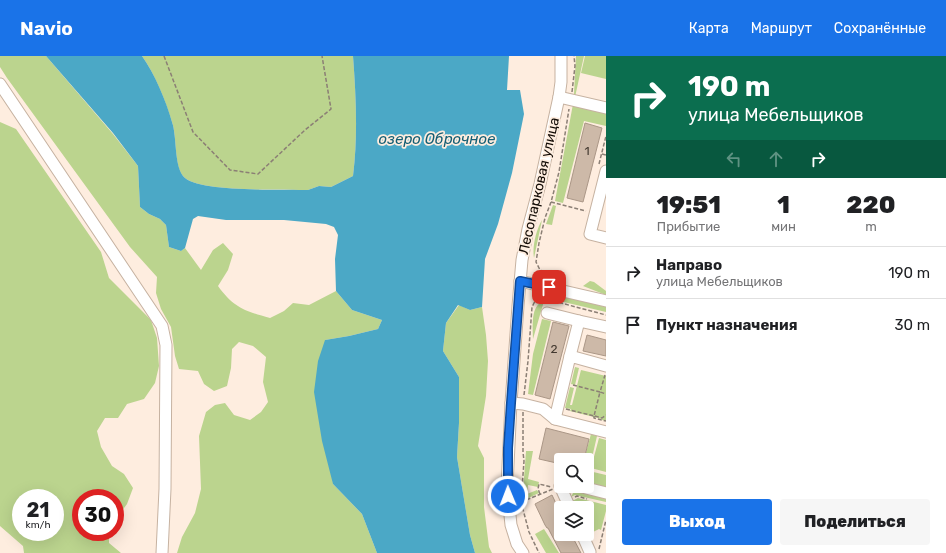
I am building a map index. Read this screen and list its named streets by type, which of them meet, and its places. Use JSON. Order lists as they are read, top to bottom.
{
  "streets": {
    "street": ["Лесопарковая улица"]
  },
  "water": ["озеро Оброчное"],
  "house_numbers": ["1", "2"],
  "page": {
    "header": "Navio",
    "nav": ["Карта", "Маршрут", "Сохранённые"],
    "turn": ["190 m", "улица Мебельщиков"],
    "eta": [
      "19:51",
      "Прибытие",
      "1",
      "мин",
      "220",
      "m"
    ],
    "list": [
      {
        "name": "Направо",
        "note": "улица Мебельщиков",
        "value": "190 m"
      },
      {
        "name": "Пункт назначения",
        "value": "30 m"
      }
    ],
    "speed": "21 km/h",
    "limit": "30",
    "buttons": ["Выход", "Поделиться"]
  }
}
